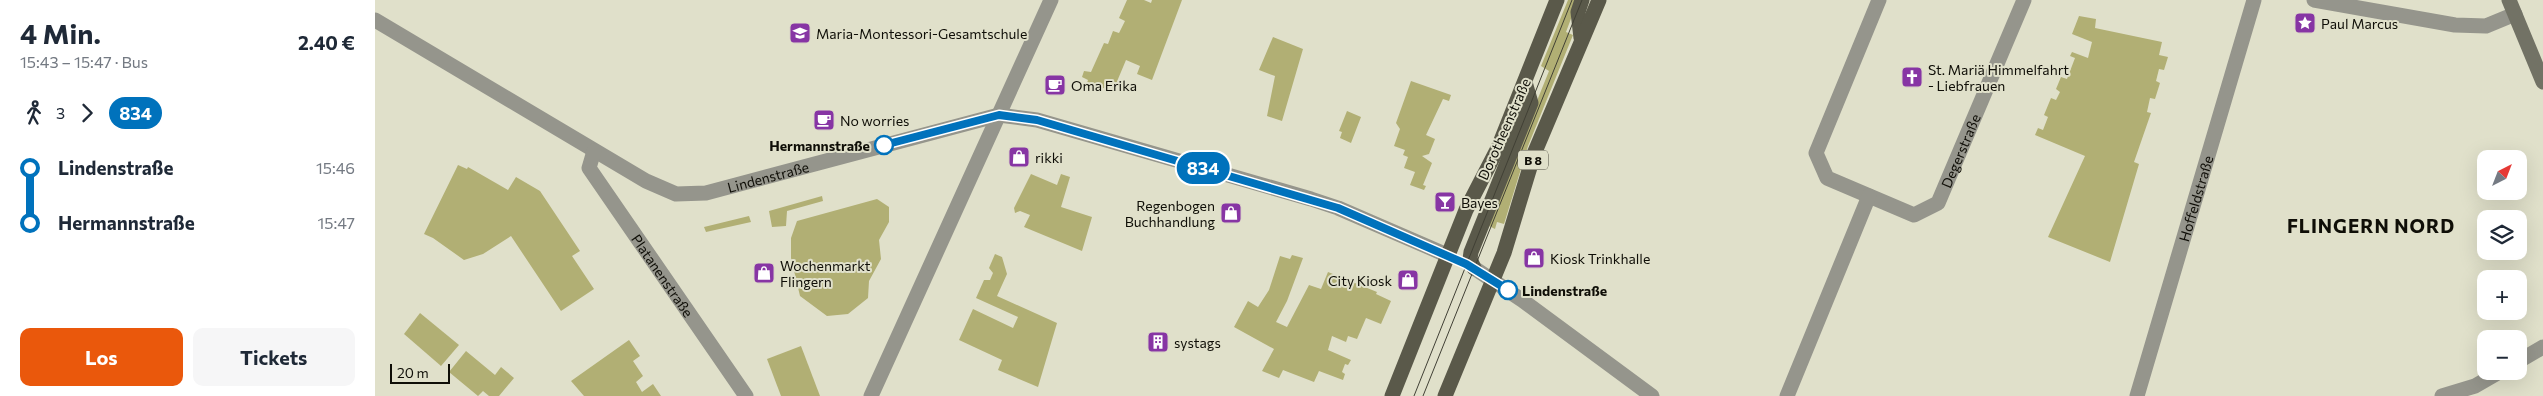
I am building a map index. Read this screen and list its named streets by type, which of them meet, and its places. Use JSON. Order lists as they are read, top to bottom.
{
  "streets": {
    "main road": ["Dorotheenstraße", "B 8"],
    "street": [
      "Degerstraße",
      "Lindenstraße",
      "Hoffeldstraße",
      "Platanenstraße"
    ]
  },
  "crossings": [
    ["Dorotheenstraße", "Lindenstraße"],
    ["Lindenstraße", "Platanenstraße"]
  ],
  "districts": ["FLINGERN NORD"],
  "places": {
    "place": ["Paul Marcus"],
    "school or university": ["Maria-Montessori-Gesamtschule"],
    "church": ["St. Mariä Himmelfahrt - Liebfrauen"],
    "cafe": ["Oma Erika", "No worries"],
    "other": ["Hermannstraße", "Lindenstraße"],
    "shop": [
      "rikki",
      "Regenbogen Buchhandlung",
      "Kiosk Trinkhalle",
      "Wochenmarkt Flingern",
      "City Kiosk"
    ],
    "bar": ["Bayes"],
    "building": ["systags"]
  },
  "lines": ["bus line 834"],
  "scale_bar": "20 m",
  "north": "top right",
  "page": {
    "heading": ["4 Min.", "15:43 – 15:47 · Bus", "2.40 €"],
    "on_map": "834",
    "legs": ["3", "834"],
    "list": [
      {
        "name": "Lindenstraße",
        "value": "15:46"
      },
      {
        "name": "Hermannstraße",
        "value": "15:47"
      }
    ],
    "map_buttons": ["+", "−"],
    "buttons": ["Los", "Tickets"],
    "scale": "20 m"
  }
}
